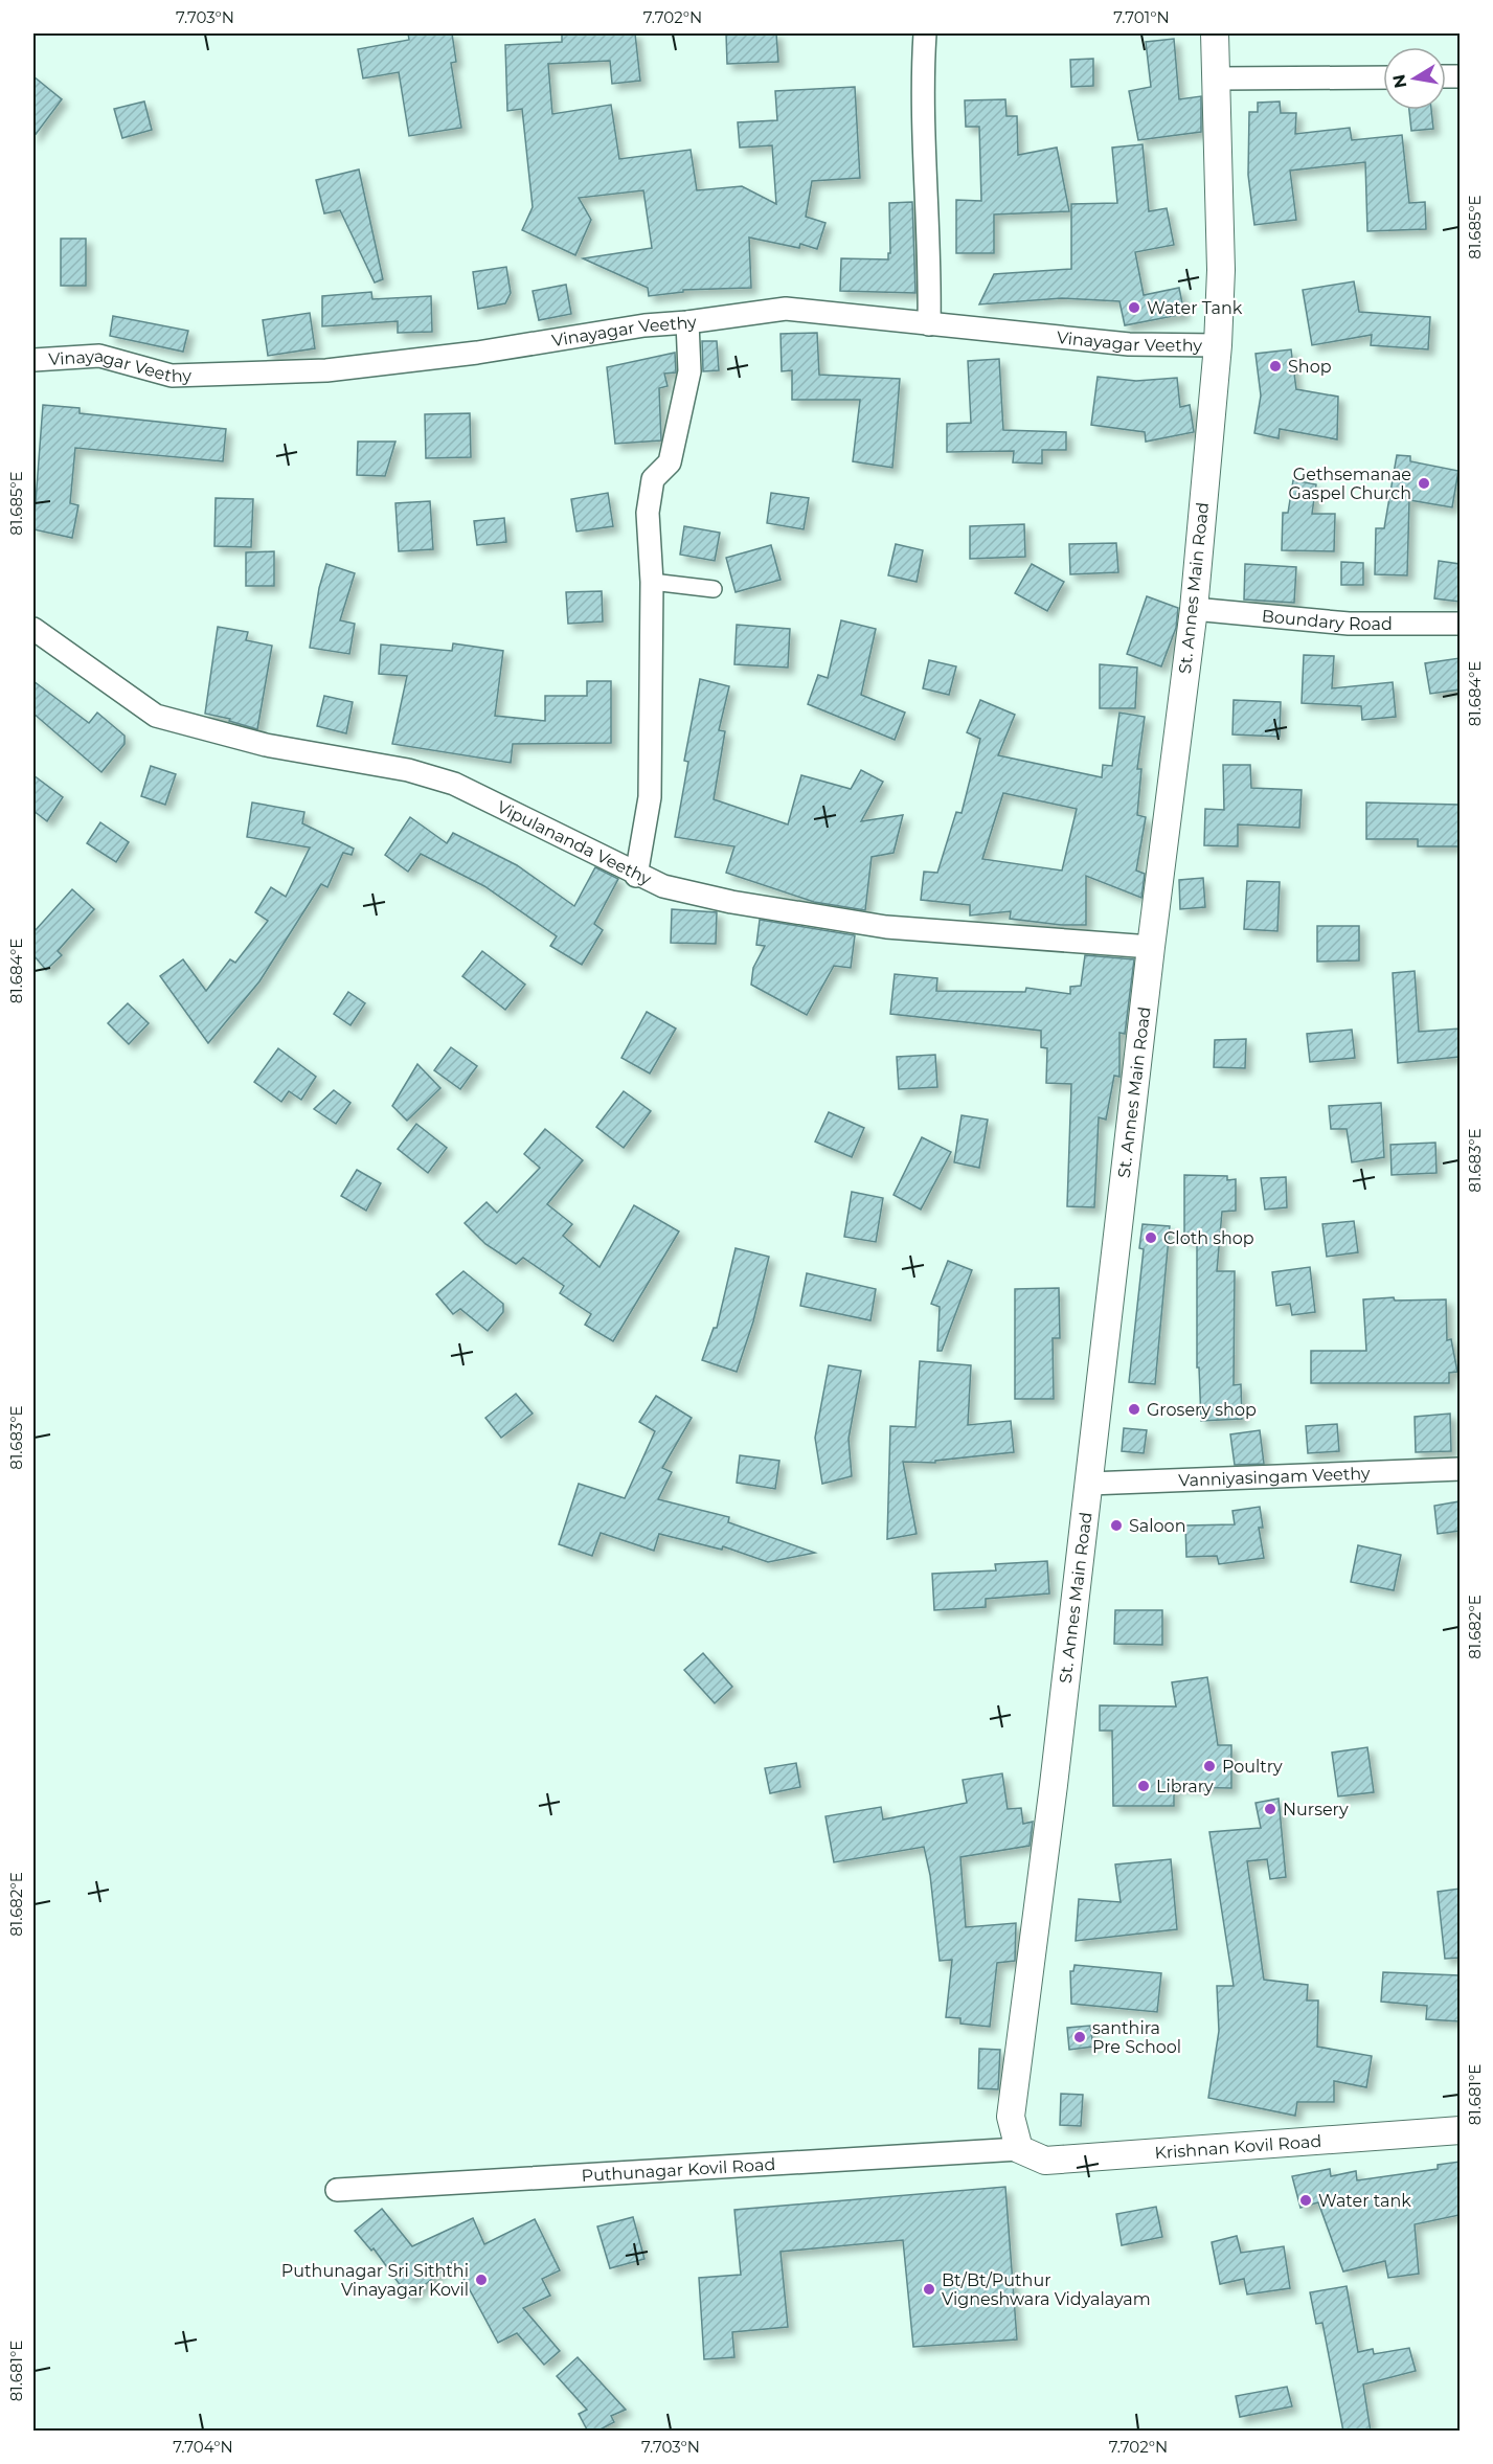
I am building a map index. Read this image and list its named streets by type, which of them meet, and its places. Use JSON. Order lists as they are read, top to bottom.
{
  "streets": {
    "street": [
      "Vinayagar Veethy",
      "St. Annes Main Road",
      "Boundary Road",
      "Vipulananda Veethy",
      "Vanniyasingam Veethy",
      "Krishnan Kovil Road",
      "Puthunagar Kovil Road"
    ]
  },
  "crossings": [
    ["Vinayagar Veethy", "St. Annes Main Road"],
    ["St. Annes Main Road", "Boundary Road"],
    ["St. Annes Main Road", "Vipulananda Veethy"],
    ["St. Annes Main Road", "Vanniyasingam Veethy"],
    ["St. Annes Main Road", "Krishnan Kovil Road"],
    ["St. Annes Main Road", "Puthunagar Kovil Road"],
    ["Krishnan Kovil Road", "Puthunagar Kovil Road"]
  ],
  "places": [
    "Water Tank",
    "Shop",
    "Gethsemanae Gaspel Church",
    "Cloth shop",
    "Grosery shop",
    "Saloon",
    "Poultry",
    "Library",
    "Nursery",
    "santhira Pre School",
    "Water tank",
    "Puthunagar Sri Siththi Vinayagar Kovil",
    "Bt/Bt/Puthur Vigneshwara Vidyalayam"
  ],
  "north": "left",
  "coordinates": [
    "7.703°N",
    "7.702°N",
    "7.701°N",
    "81.685°E",
    "81.684°E",
    "81.683°E",
    "81.682°E",
    "81.681°E",
    "7.704°N"
  ]
}
